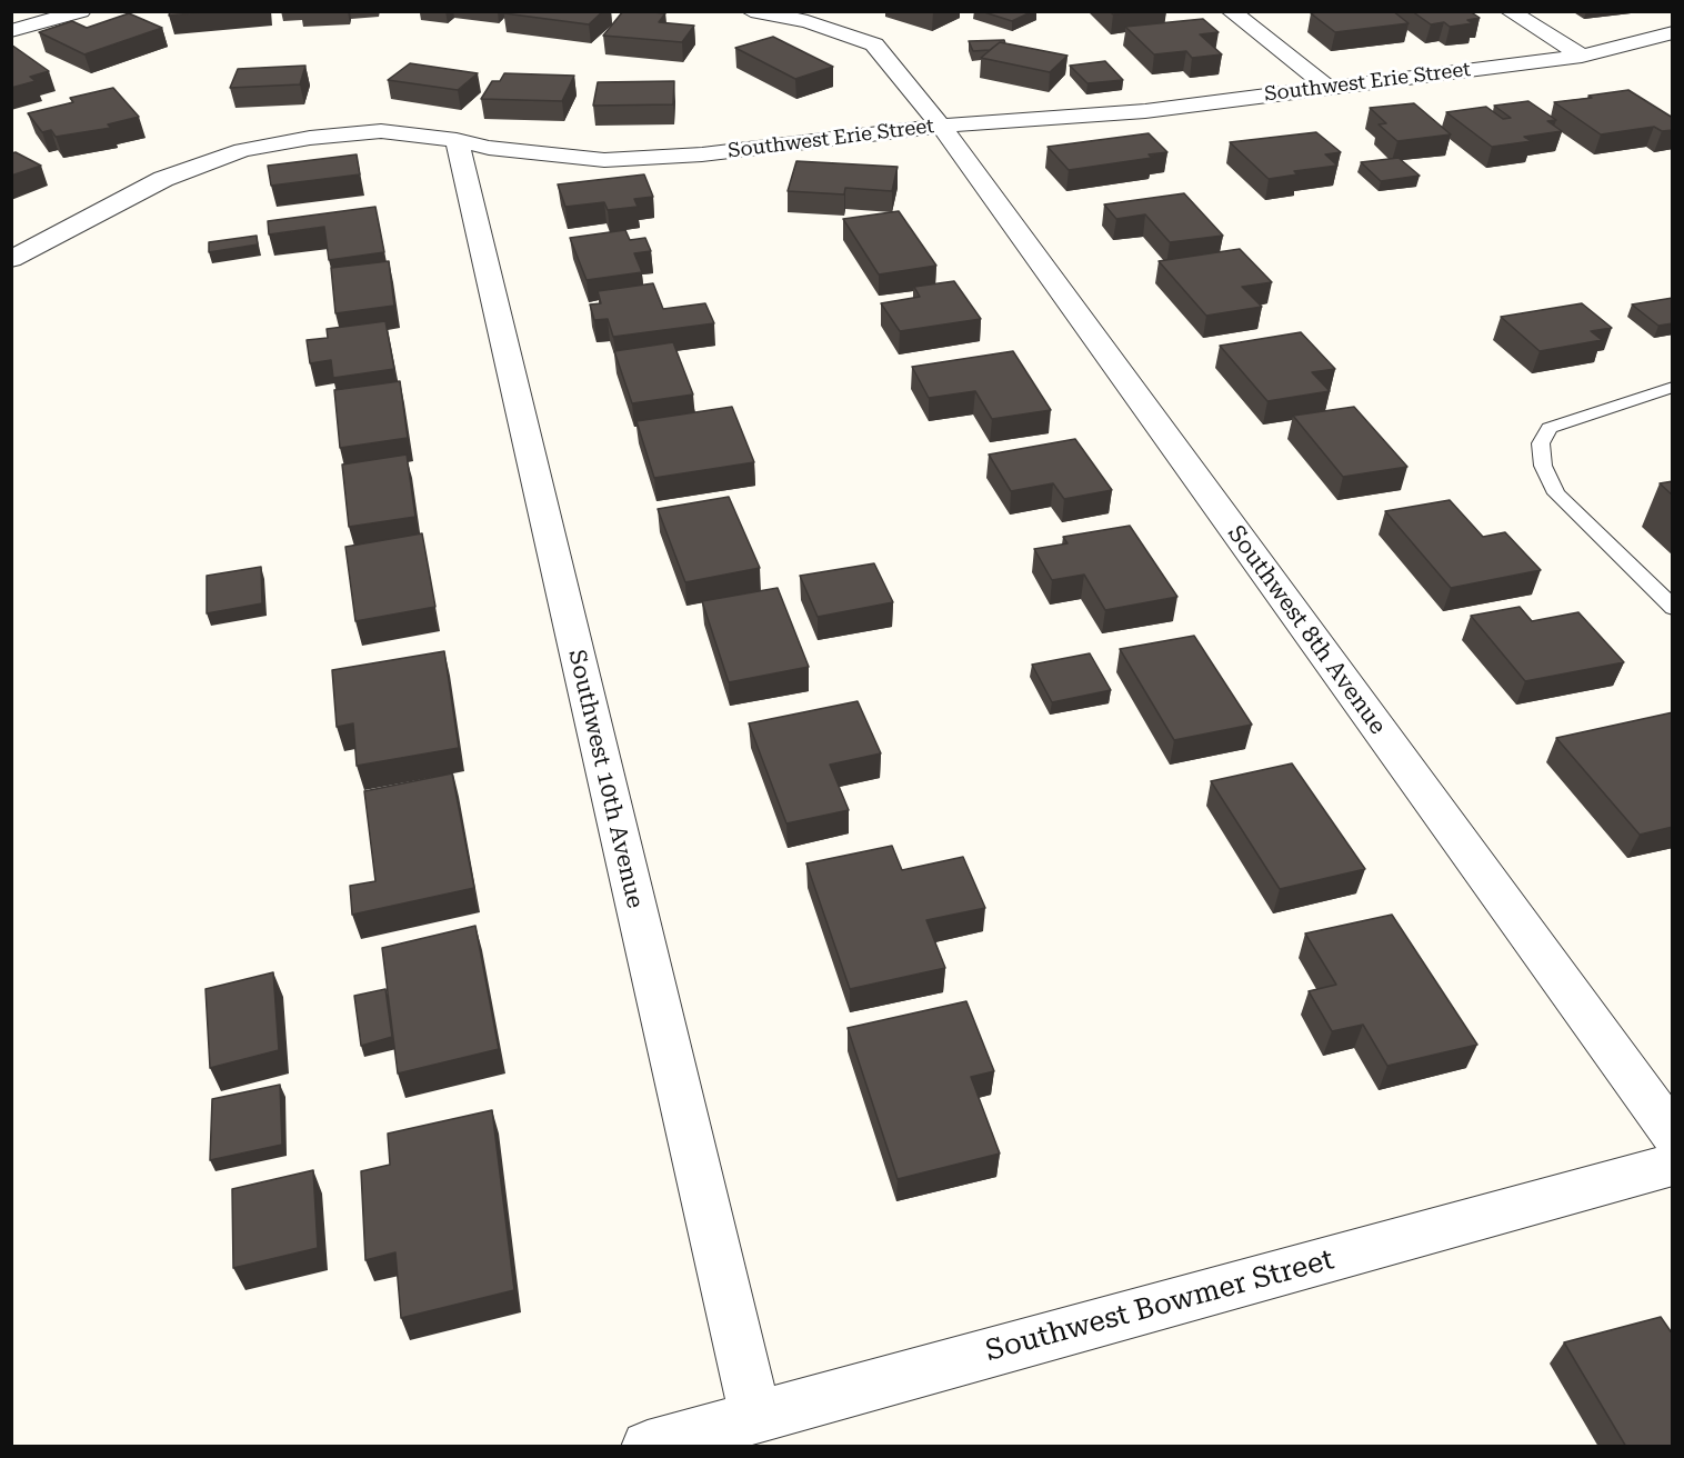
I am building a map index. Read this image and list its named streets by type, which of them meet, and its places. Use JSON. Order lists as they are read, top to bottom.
{
  "streets": {
    "street": [
      "Southwest Erie Street",
      "Southwest 8th Avenue",
      "Southwest 10th Avenue",
      "Southwest Bowmer Street"
    ]
  },
  "crossings": [
    ["Southwest Erie Street", "Southwest 8th Avenue"],
    ["Southwest Erie Street", "Southwest 10th Avenue"],
    ["Southwest 10th Avenue", "Southwest Bowmer Street"]
  ]
}
